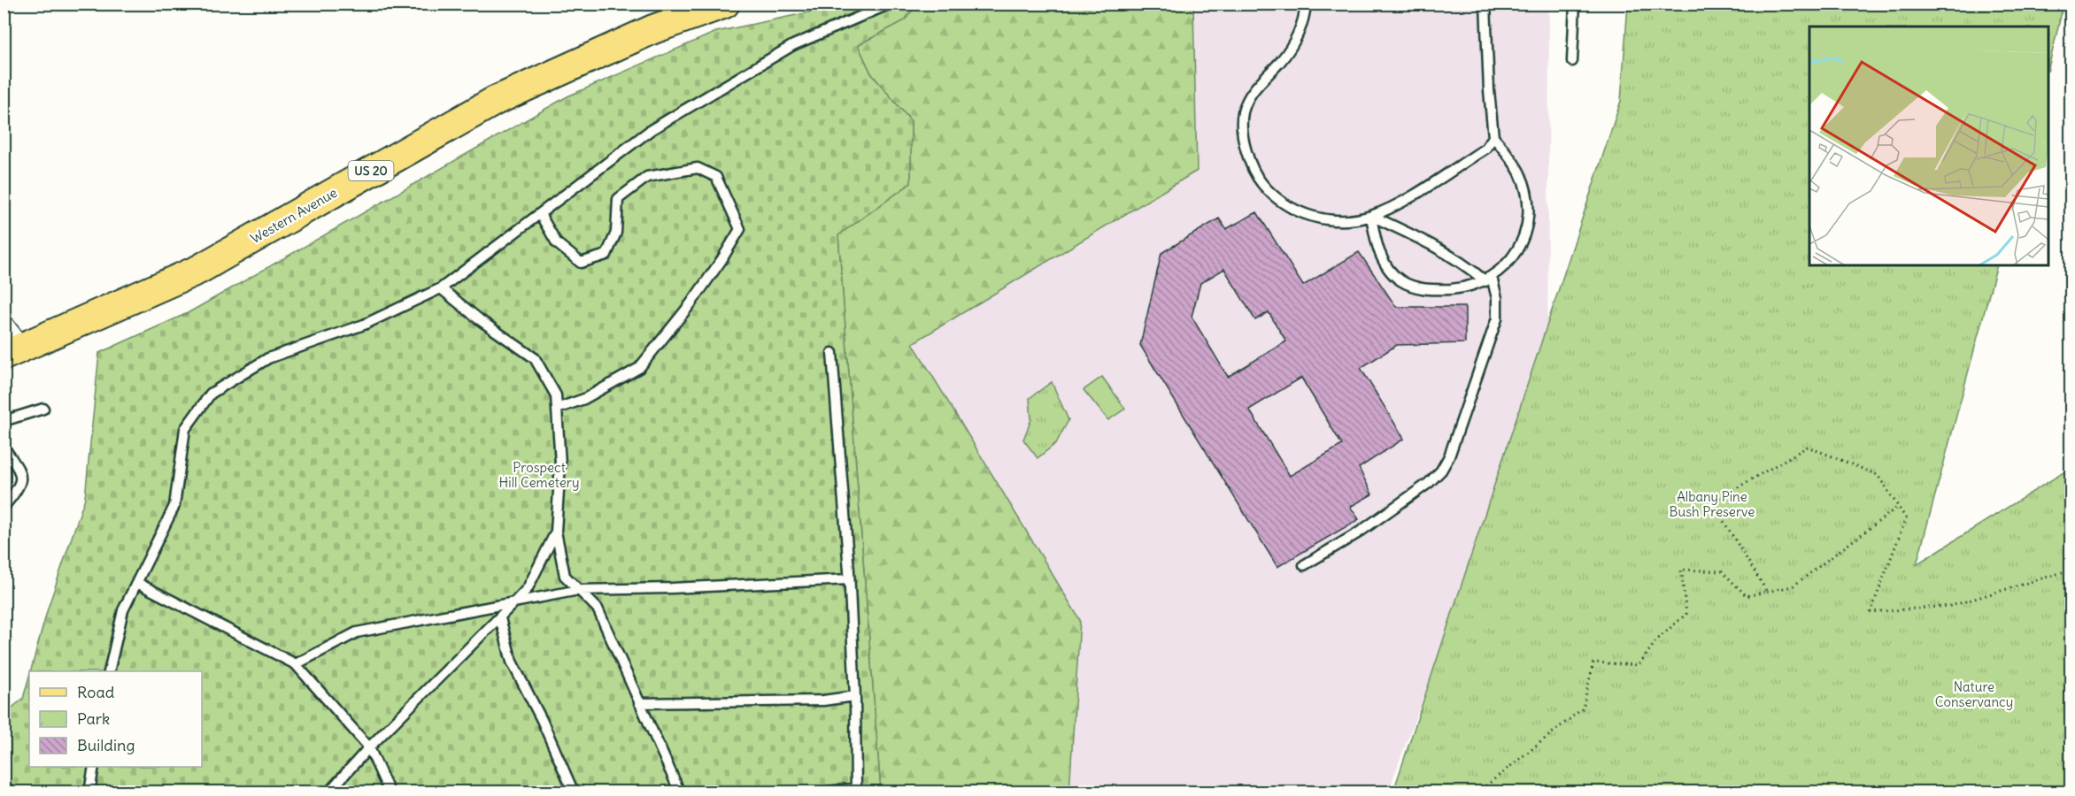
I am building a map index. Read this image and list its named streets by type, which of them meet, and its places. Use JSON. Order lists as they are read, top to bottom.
{
  "streets": {
    "main road": ["US 20", "Western Avenue"]
  },
  "parks": ["Prospect Hill Cemetery", "Albany Pine Bush Preserve", "Nature Conservancy"],
  "legend": ["Road", "Park", "Building"]
}
